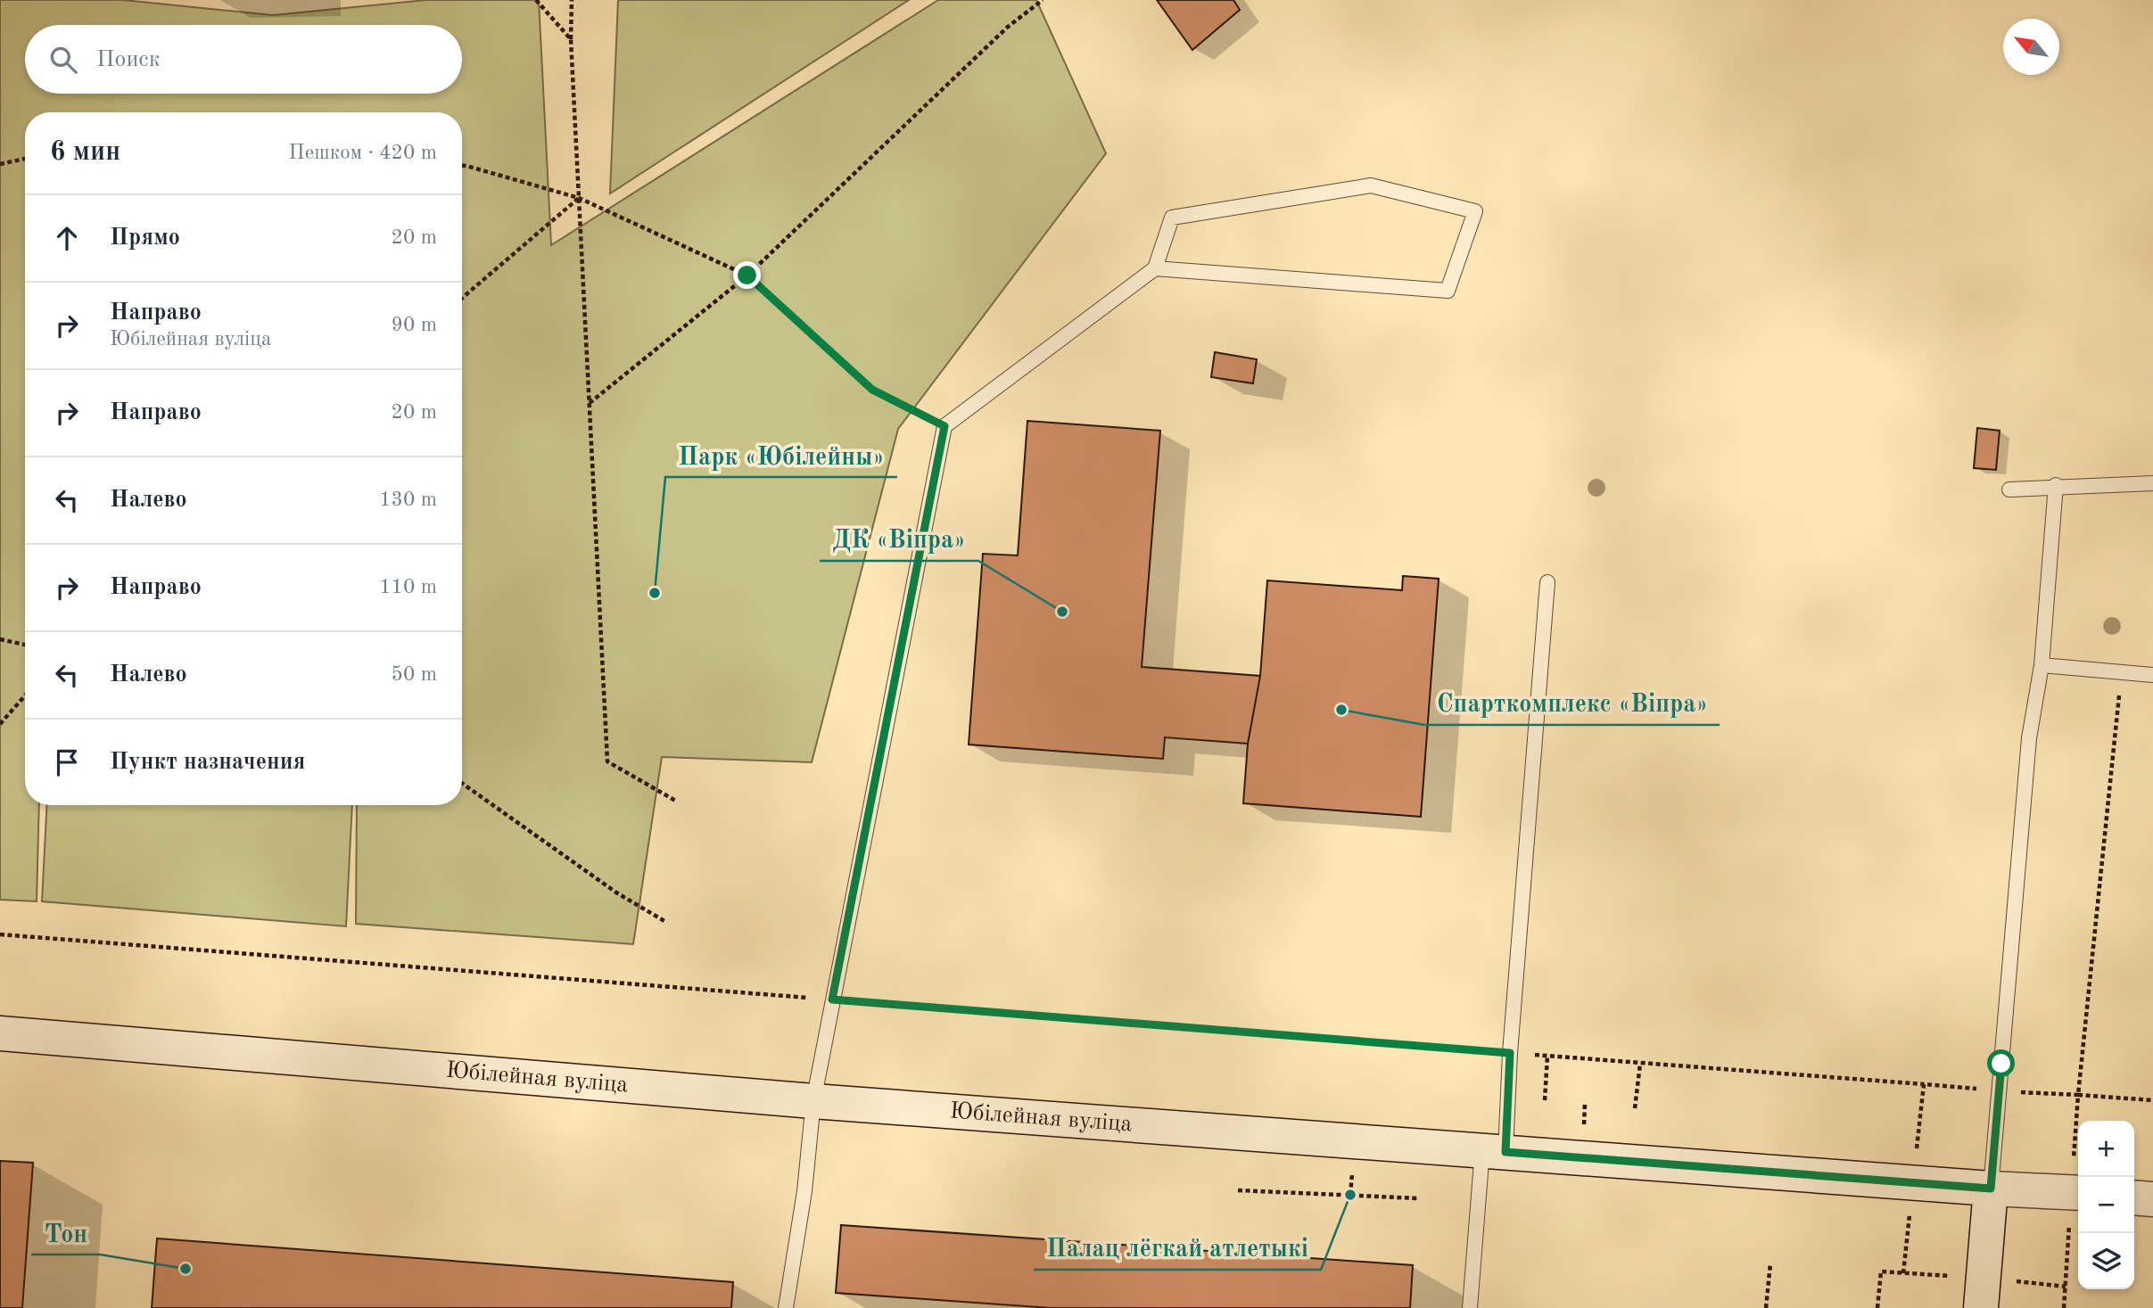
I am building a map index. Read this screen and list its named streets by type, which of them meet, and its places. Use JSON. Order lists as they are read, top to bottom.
{
  "streets": {
    "main road": ["Юбілейная вуліца"]
  },
  "places": [
    "Парк «Юбілейны»",
    "ДК «Віпра»",
    "Спарткомплекс «Віпра»",
    "Палац лёгкай атлетыкі",
    "Тон"
  ],
  "north": "top left",
  "page": {
    "search": "Поиск",
    "heading": ["6 мин", "Пешком · 420 m"],
    "list": [
      ["Прямо", "20 m"],
      ["Направо", "Юбілейная вуліца", "90 m"],
      ["Направо", "20 m"],
      ["Налево", "130 m"],
      ["Направо", "110 m"],
      ["Налево", "50 m"],
      "Пункт назначения"
    ],
    "map_buttons": ["+", "−"]
  }
}
